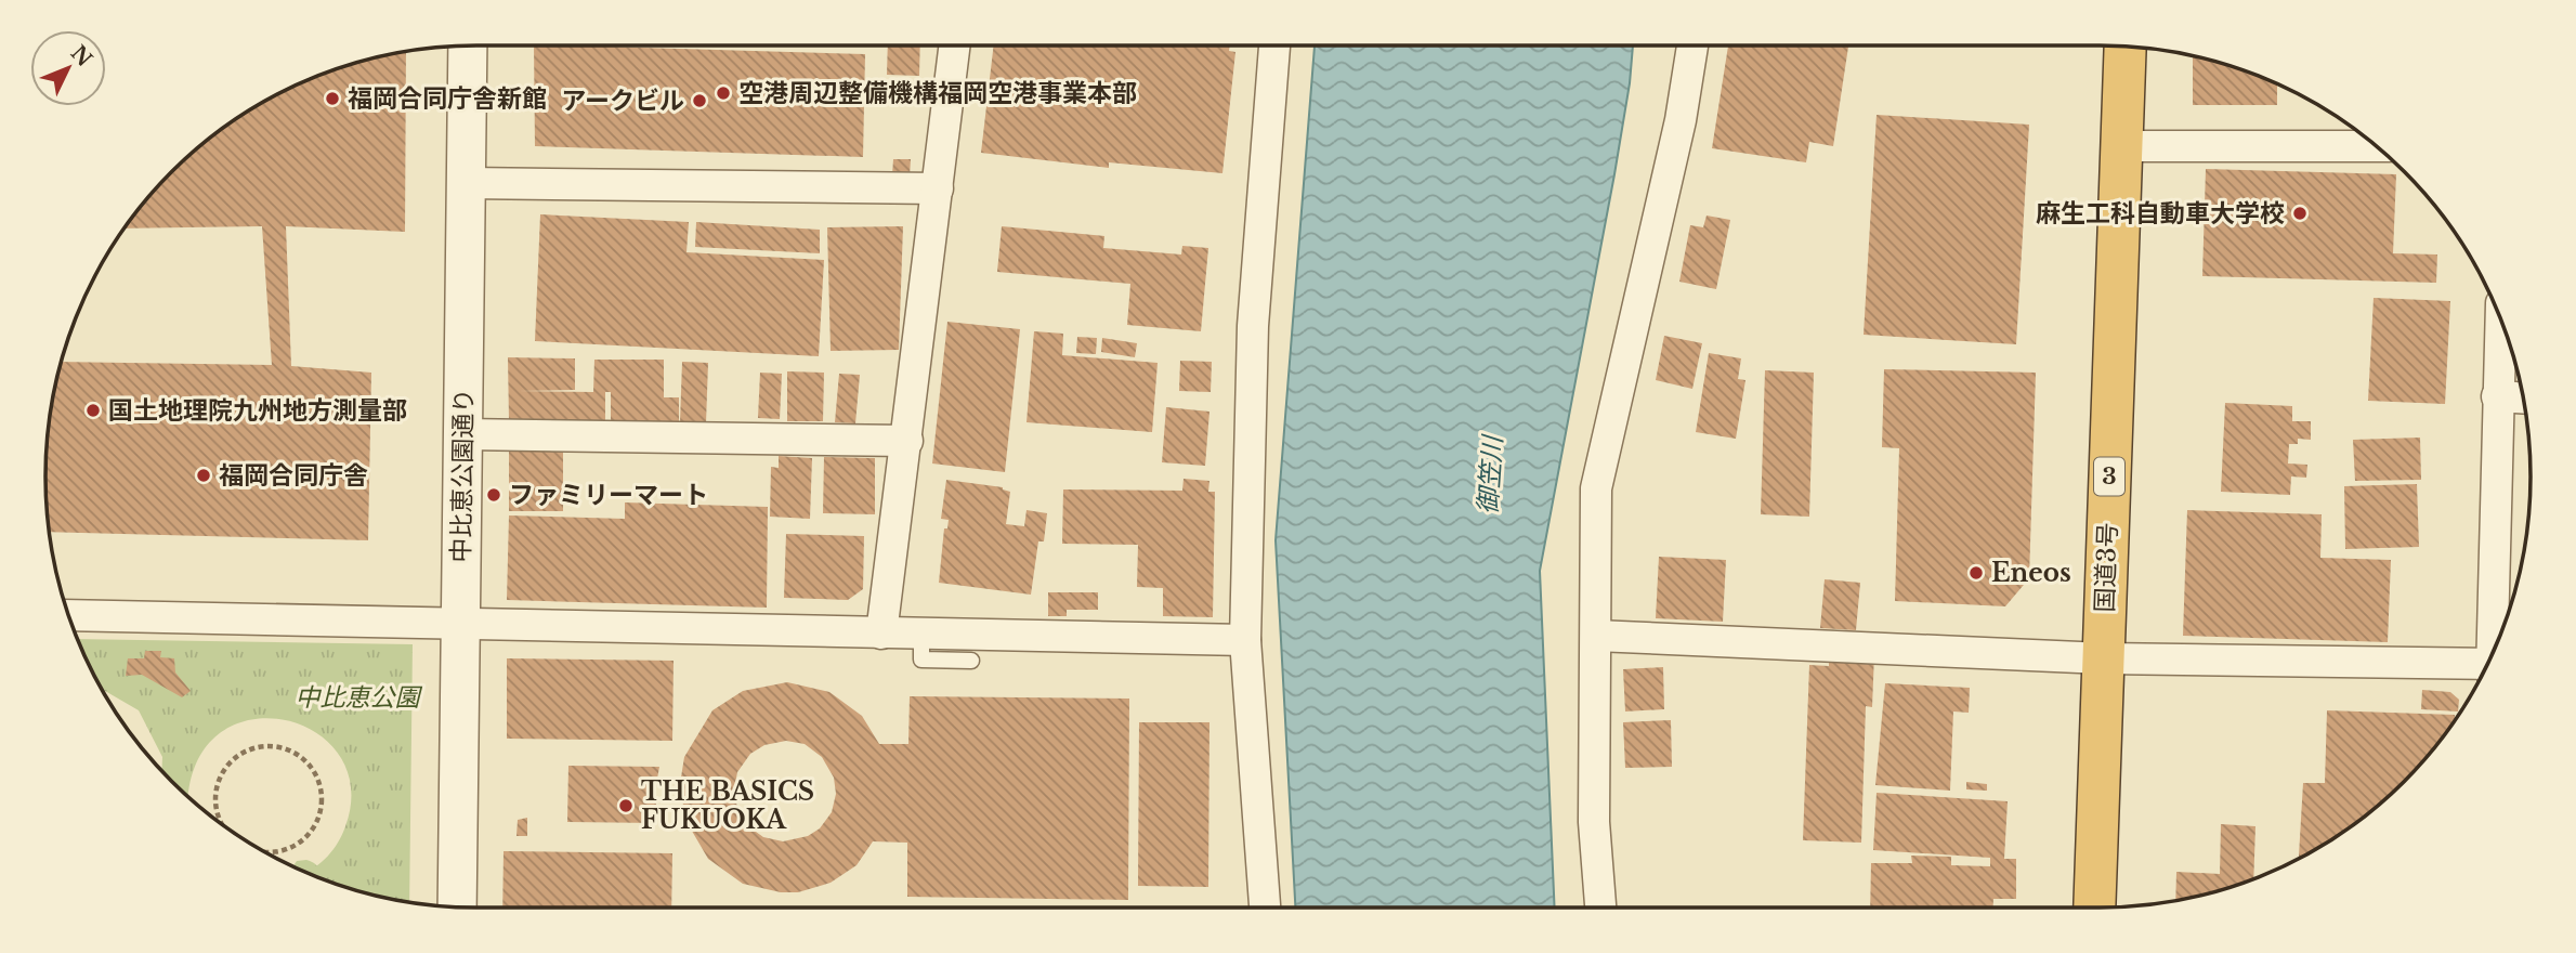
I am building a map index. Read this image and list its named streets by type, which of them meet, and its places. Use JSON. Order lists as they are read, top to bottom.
{
  "streets": {
    "highway": ["3", "国道3号"],
    "street": ["中比恵公園通り"]
  },
  "water": ["御笠川"],
  "parks": ["中比恵公園"],
  "places": [
    "空港周辺整備機構福岡空港事業本部",
    "福岡合同庁舎新館",
    "アークビル",
    "麻生工科自動車大学校",
    "国土地理院九州地方測量部",
    "福岡合同庁舎",
    "ファミリーマート",
    "Eneos",
    "THE BASICS FUKUOKA"
  ],
  "north": "top right"
}
